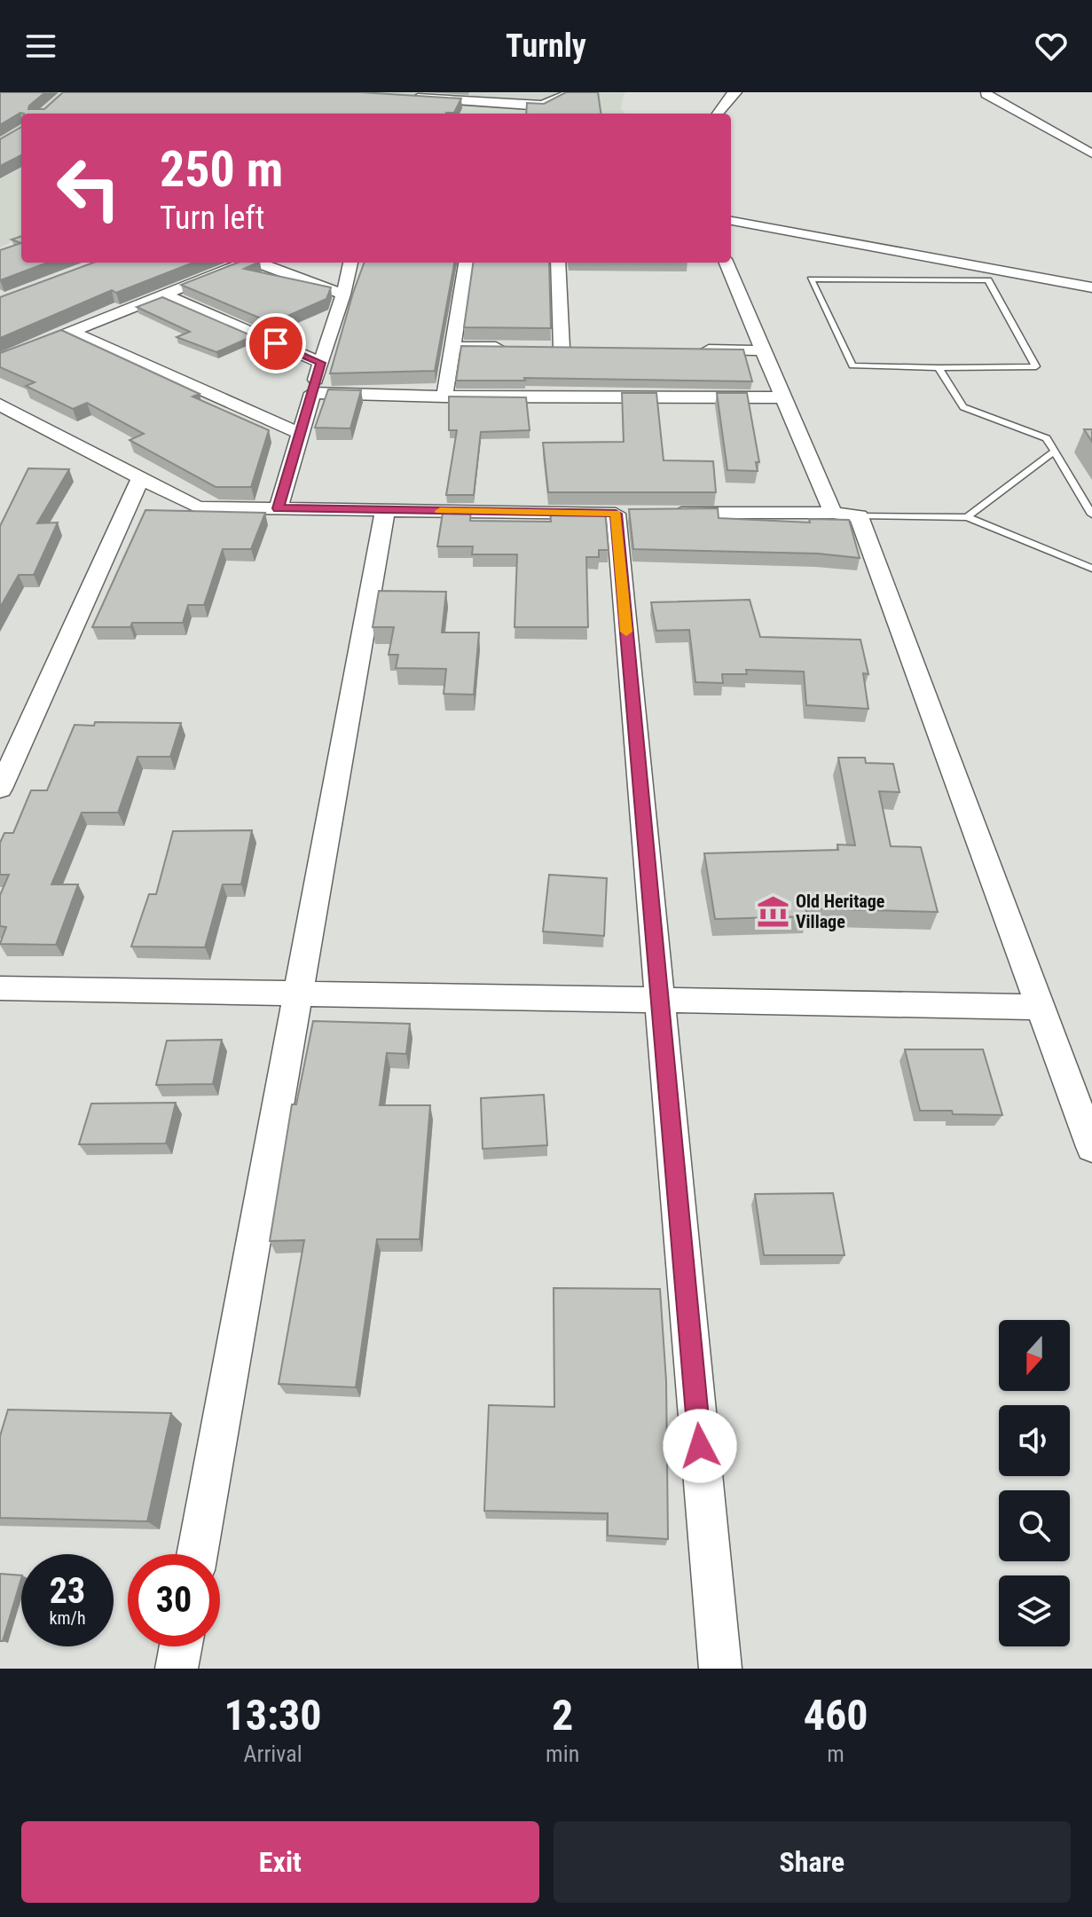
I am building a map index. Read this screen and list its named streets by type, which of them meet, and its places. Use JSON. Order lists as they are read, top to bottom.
{
  "places": {
    "museum": ["Old Heritage Village"]
  },
  "north": "bottom",
  "page": {
    "header": "Turnly",
    "turn": ["250 m", "Turn left"],
    "speed": "23 km/h",
    "limit": "30",
    "eta": [
      "13:30",
      "Arrival",
      "2",
      "min",
      "460",
      "m"
    ],
    "buttons": ["Exit", "Share"]
  }
}
